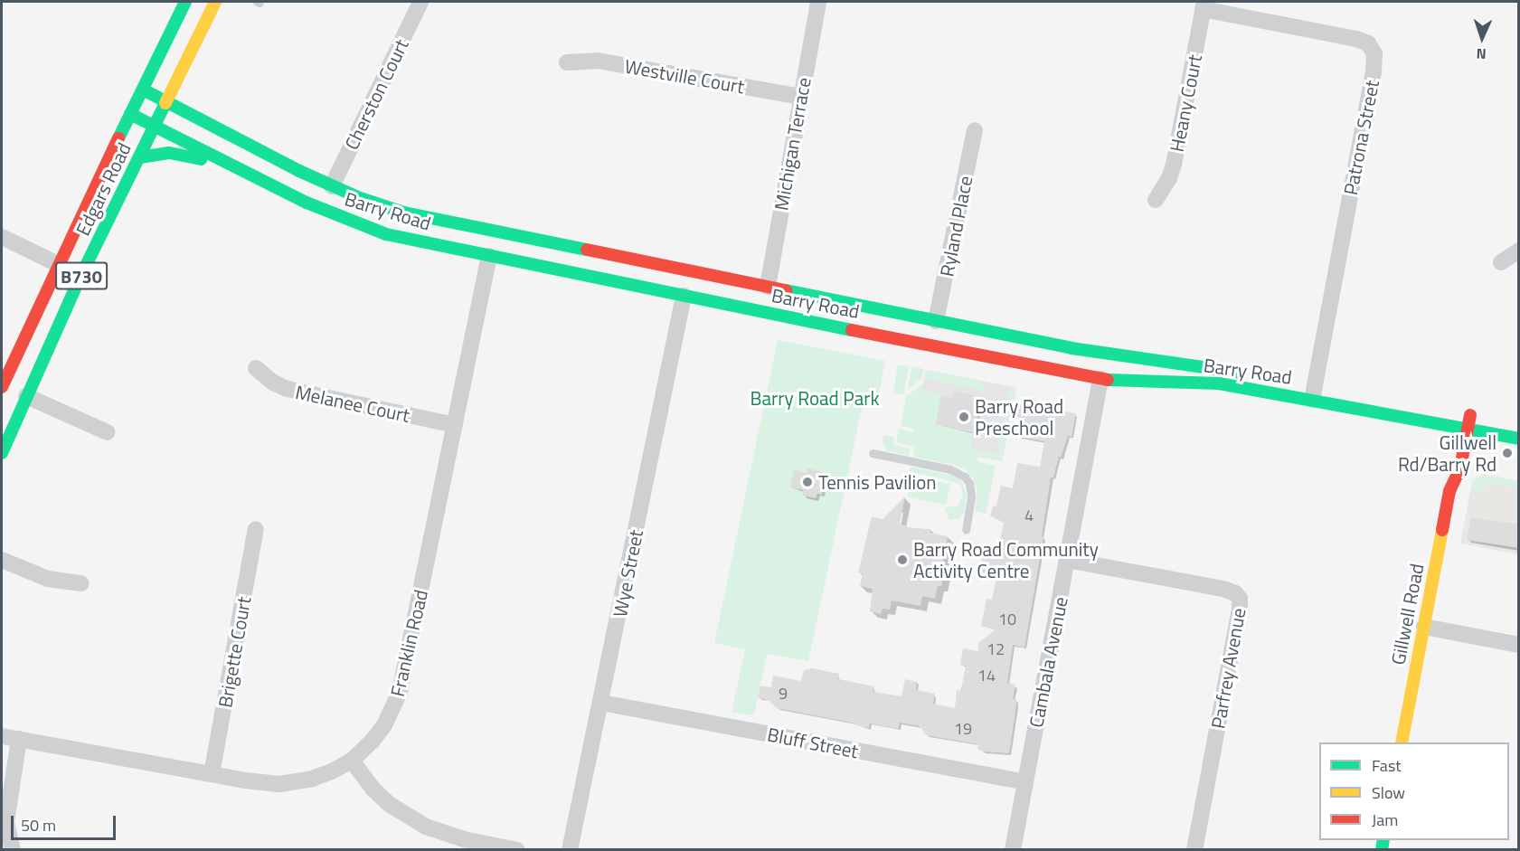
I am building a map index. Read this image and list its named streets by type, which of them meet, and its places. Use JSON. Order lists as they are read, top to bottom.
{
  "streets": {
    "street": [
      "Westville Court",
      "Cherston Court",
      "Heany Court",
      "Patrona Street",
      "Michigan Terrace",
      "Edgars Road",
      "Barry Road",
      "Ryland Place",
      "B730",
      "Melanee Court",
      "Wye Street",
      "Gillwell Road",
      "Franklin Road",
      "Brigette Court",
      "Cambala Avenue",
      "Parfrey Avenue",
      "Bluff Street"
    ]
  },
  "crossings": [
    ["Westville Court", "Michigan Terrace"],
    ["Cherston Court", "Barry Road"],
    ["Heany Court", "Patrona Street"],
    ["Patrona Street", "Barry Road"],
    ["Michigan Terrace", "Barry Road"],
    ["Edgars Road", "Barry Road"],
    ["Barry Road", "Ryland Place"],
    ["Barry Road", "Wye Street"],
    ["Barry Road", "Gillwell Road"],
    ["Barry Road", "Franklin Road"],
    ["Barry Road", "Cambala Avenue"],
    ["Melanee Court", "Franklin Road"],
    ["Wye Street", "Bluff Street"],
    ["Franklin Road", "Brigette Court"],
    ["Cambala Avenue", "Parfrey Avenue"],
    ["Cambala Avenue", "Bluff Street"]
  ],
  "parks": ["Barry Road Park"],
  "places": [
    "Barry Road Preschool",
    "Gillwell Rd/Barry Rd",
    "Tennis Pavilion",
    "Barry Road Community Activity Centre"
  ],
  "house_numbers": [
    "4",
    "10",
    "12",
    "14",
    "9",
    "19"
  ],
  "legend": ["Fast", "Slow", "Jam"],
  "scale_bar": "50 m",
  "north": "bottom"
}
